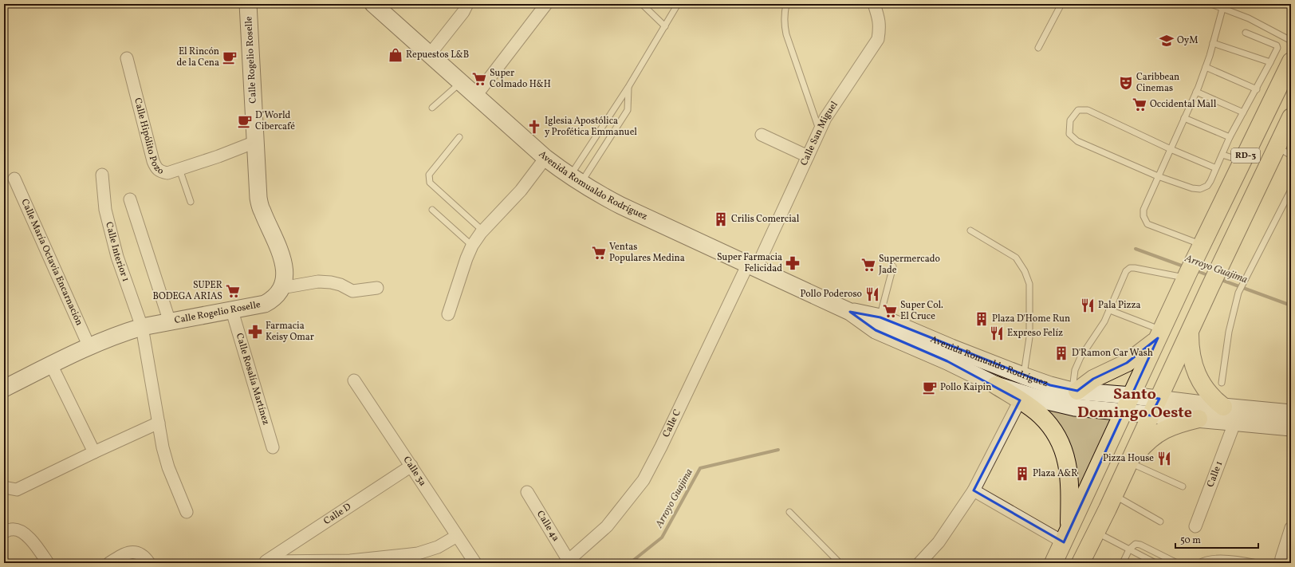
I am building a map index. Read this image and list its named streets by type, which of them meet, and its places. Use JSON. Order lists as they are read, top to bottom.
{
  "streets": {
    "main road": ["Calle Rogelio Roselle", "RD-3", "Avenida Romualdo Rodríguez"],
    "street": [
      "Calle Hipólito Pozo",
      "Calle San Miguel",
      "Calle Interior 1",
      "Calle María Octavia Encarnación",
      "Calle Rosalía Martínez",
      "Calle C",
      "Calle 3a",
      "Calle 1",
      "Calle D",
      "Calle 4a"
    ]
  },
  "crossings": [
    ["Calle Rogelio Roselle", "Calle Hipólito Pozo"],
    ["Calle Rogelio Roselle", "Calle Interior 1"],
    ["Calle Rogelio Roselle", "Calle María Octavia Encarnación"],
    ["Calle Rogelio Roselle", "Calle Rosalía Martínez"],
    ["Calle San Miguel", "Avenida Romualdo Rodríguez"],
    ["Calle San Miguel", "Calle C"],
    ["RD-3", "Avenida Romualdo Rodríguez"],
    ["Avenida Romualdo Rodríguez", "Calle C"],
    ["Avenida Romualdo Rodríguez", "Calle 1"],
    ["Calle C", "Calle 4a"],
    ["Calle 3a", "Calle D"]
  ],
  "districts": ["Santo Domingo Oeste"],
  "water": ["Arroyo Guajima"],
  "places": {
    "school or university": ["OyM"],
    "shop": ["Repuestos L&B"],
    "cafe": ["El Rincón de la Cena", "D'World Cibercafé", "Pollo Kaipin"],
    "supermarket": [
      "Super Colmado H&H",
      "Occidental Mall",
      "Ventas Populares Medina",
      "Supermercado Jade",
      "SUPER BODEGA ARIAS",
      "Super Col. El Cruce"
    ],
    "theatre": ["Caribbean Cinemas"],
    "church": ["Iglesia Apostólica y Profética Emmanuel"],
    "building": [
      "Crilis Comercial",
      "Plaza D'Home Run",
      "D'Ramon Car Wash",
      "Plaza A&R"
    ],
    "pharmacy": ["Super Farmacia Felicidad", "Farmacia Keisy Omar"],
    "restaurant": [
      "Pollo Poderoso",
      "Pala Pizza",
      "Expreso Felíz",
      "Pizza House"
    ]
  },
  "scale_bar": "50 m"
}
